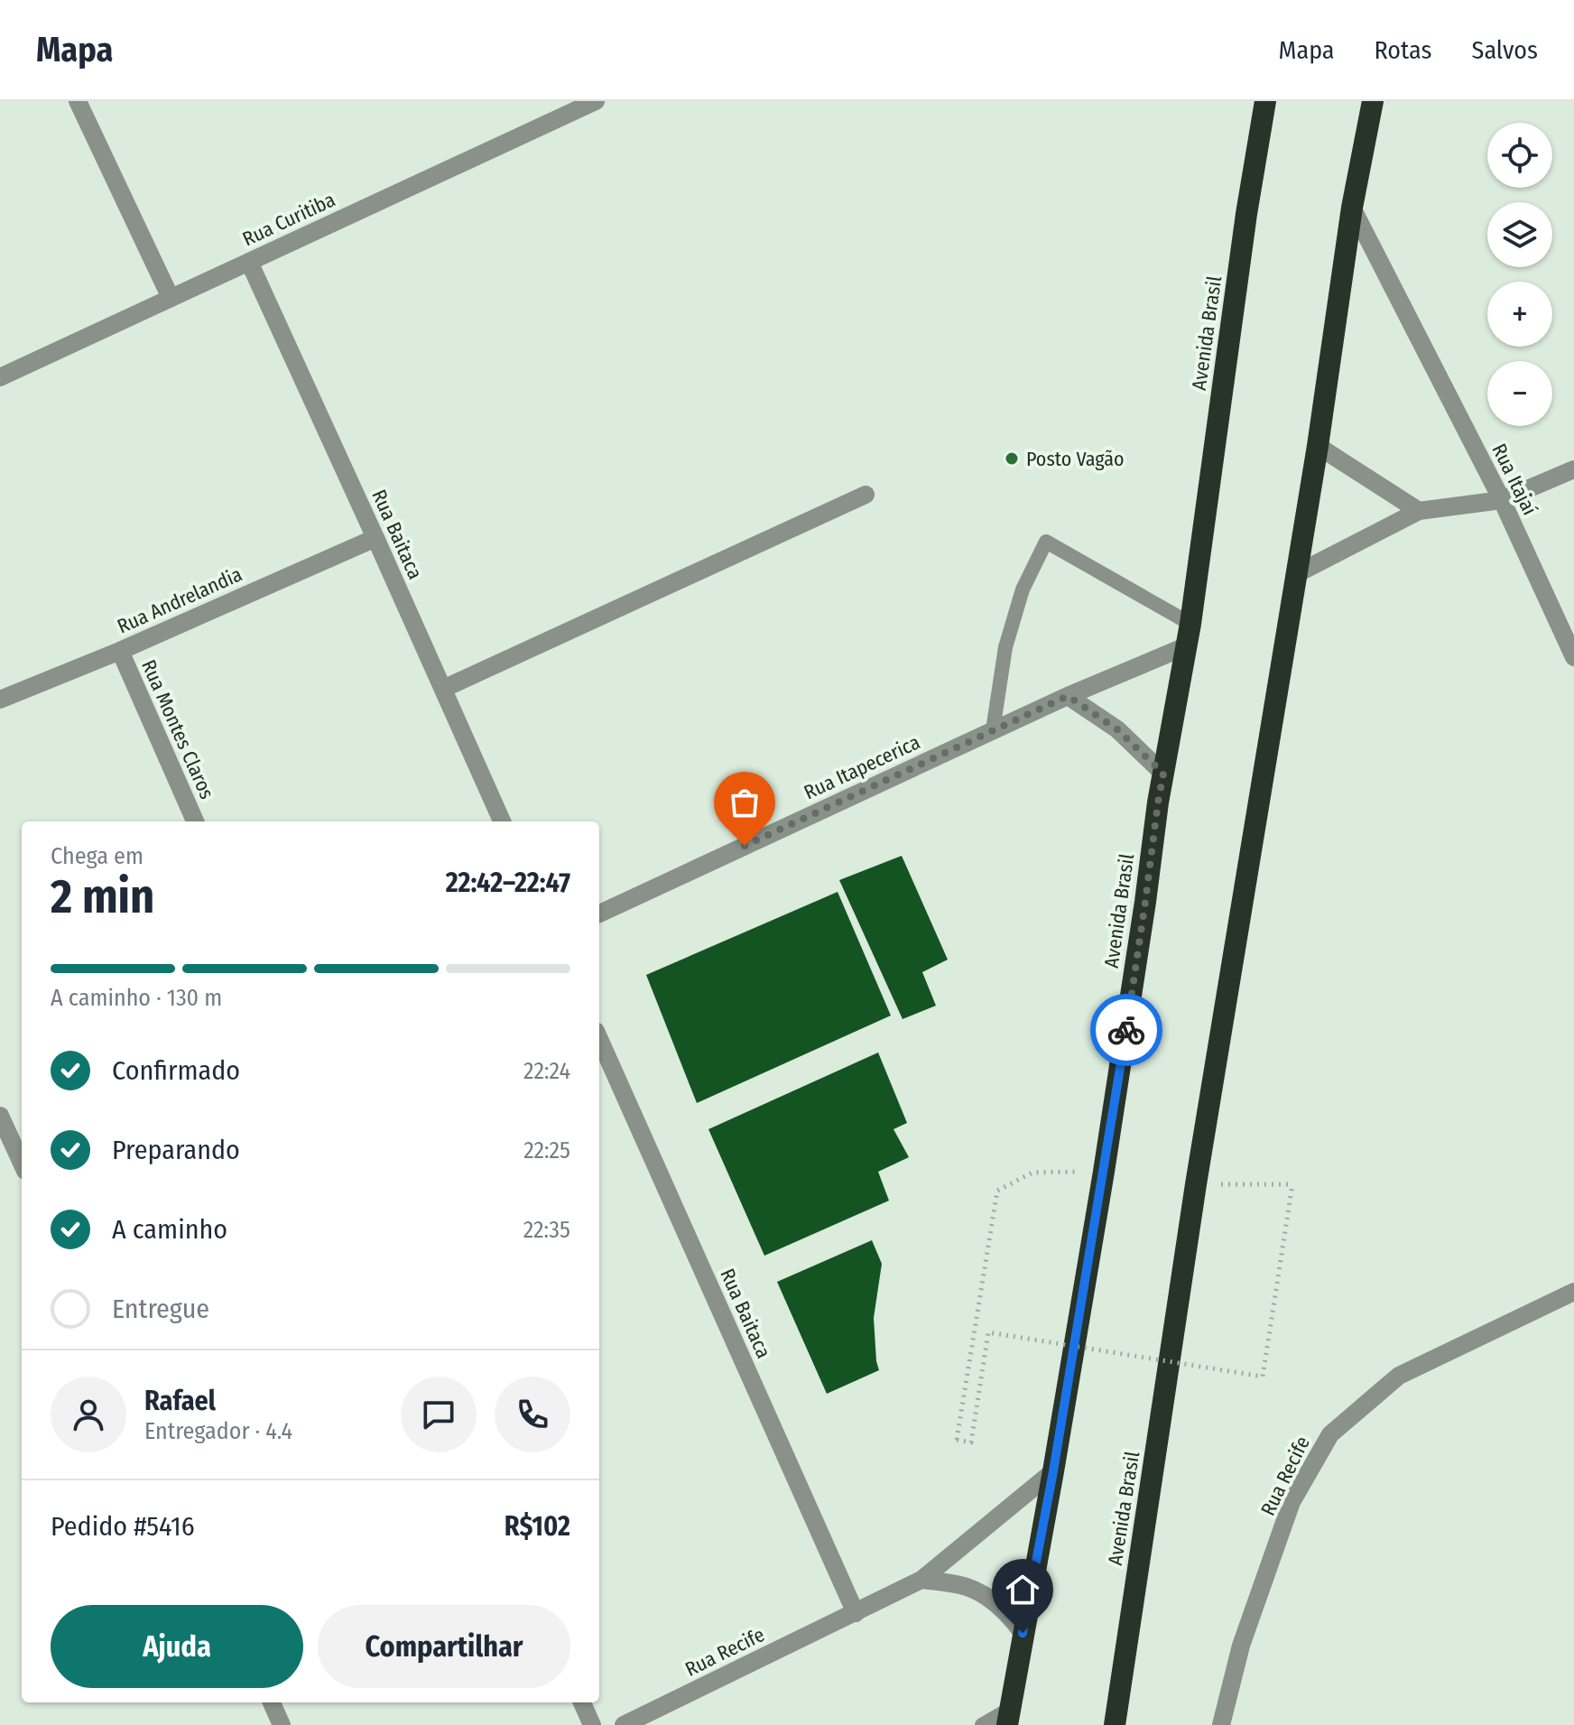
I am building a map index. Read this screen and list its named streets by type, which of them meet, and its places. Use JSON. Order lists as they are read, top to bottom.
{
  "streets": {
    "highway": ["Avenida Brasil"],
    "street": [
      "Rua Curitiba",
      "Rua Itajaí",
      "Rua Baitaca",
      "Rua Andrelandia",
      "Rua Montes Claros",
      "Rua Itapecerica",
      "Rua Recife"
    ]
  },
  "crossings": [
    ["Rua Curitiba", "Rua Baitaca"],
    ["Avenida Brasil", "Rua Itajaí"],
    ["Avenida Brasil", "Rua Itapecerica"],
    ["Avenida Brasil", "Rua Recife"],
    ["Rua Baitaca", "Rua Andrelandia"],
    ["Rua Baitaca", "Rua Recife"],
    ["Rua Andrelandia", "Rua Montes Claros"]
  ],
  "places": ["Posto Vagão"],
  "page": {
    "header": "Mapa",
    "nav": ["Mapa", "Rotas", "Salvos"],
    "map_buttons": ["+", "−"],
    "heading": ["2 min", "Chega em", "22:42–22:47"],
    "panel": [
      "Rafael",
      "Entregador · 4.4",
      "Pedido #5416",
      "R$102"
    ],
    "bar": "A caminho · 130 m",
    "list": [
      ["Confirmado", "22:24"],
      ["Preparando", "22:25"],
      ["A caminho", "22:35"],
      "Entregue"
    ],
    "buttons": ["Ajuda", "Compartilhar"]
  }
}
